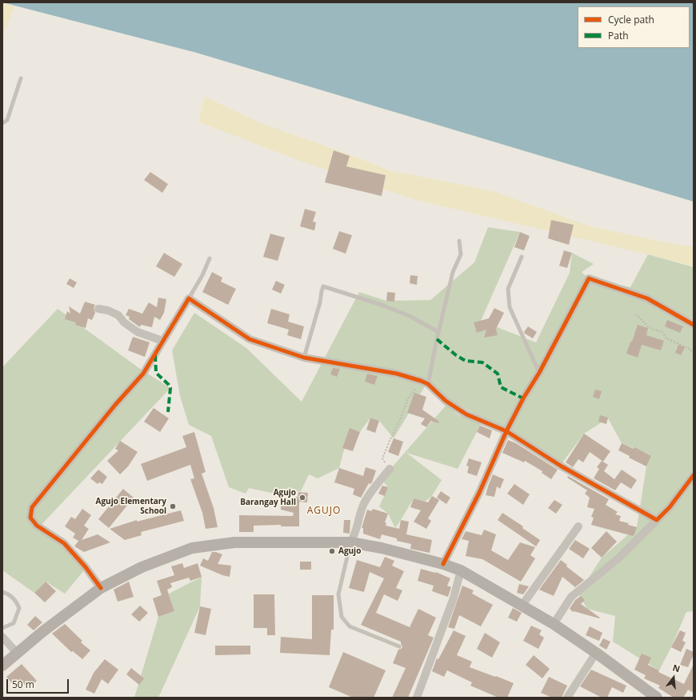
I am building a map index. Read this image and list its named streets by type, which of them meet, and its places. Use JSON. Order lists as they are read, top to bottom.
{
  "districts": ["AGUJO"],
  "places": ["Agujo Barangay Hall", "Agujo Elementary School", "Agujo"],
  "legend": ["Cycle path", "Path"],
  "scale_bar": "50 m",
  "north": "top"
}
